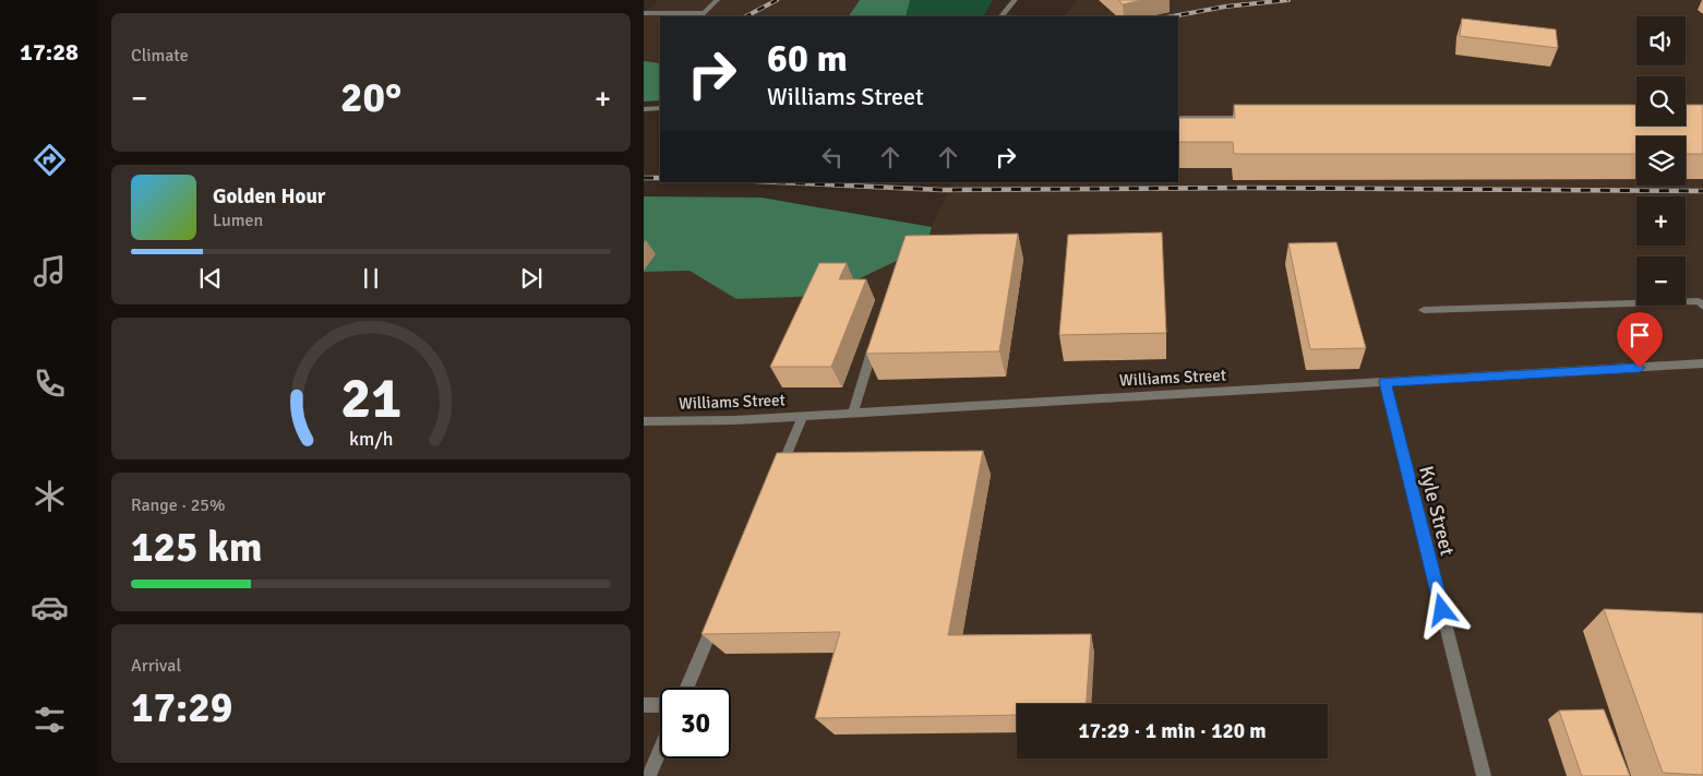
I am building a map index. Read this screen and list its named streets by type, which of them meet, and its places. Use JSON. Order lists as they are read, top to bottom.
{
  "streets": {
    "street": ["Williams Street", "Kyle Street"]
  },
  "crossings": [
    ["Williams Street", "Kyle Street"]
  ],
  "page": {
    "tabs": "17:28",
    "tile": [
      "Climate",
      ["Range · 25%", "125 km"],
      ["Arrival", "17:29"]
    ],
    "map_buttons": ["+", "−"],
    "turn": ["60 m", "Williams Street"],
    "heat": ["−", "20°", "+"],
    "song": ["Golden Hour", "Lumen"],
    "limit": "30",
    "trip": "17:29 · 1 min · 120 m",
    "gauge": ["21", "km/h"]
  }
}
